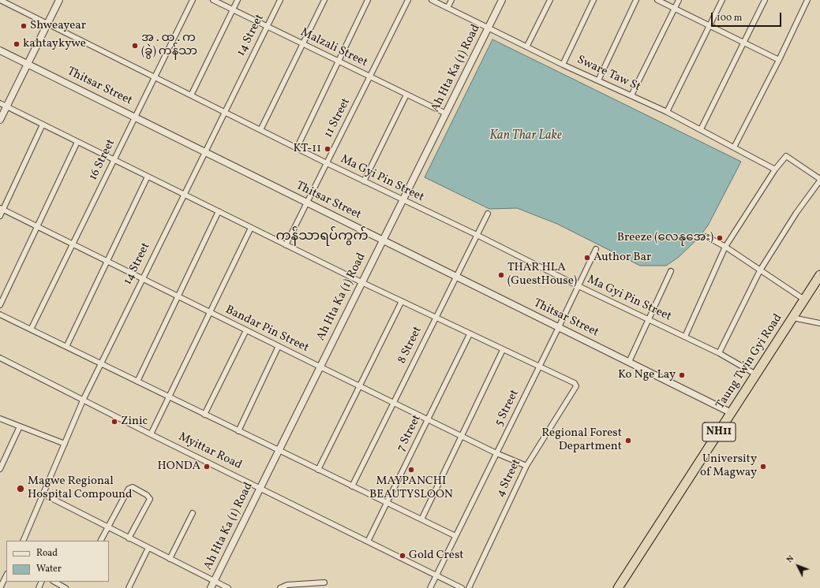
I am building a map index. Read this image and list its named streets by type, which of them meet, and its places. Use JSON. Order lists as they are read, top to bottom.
{
  "streets": {
    "highway": ["Taung Twin Gyi Road", "NH11"],
    "street": [
      "14 Street",
      "Malzali Street",
      "Ah Hta Ka (1) Road",
      "Sware Taw St",
      "Thitsar Street",
      "11 Street",
      "16 Street",
      "Ma Gyi Pin Street",
      "Bandar Pin Street",
      "8 Street",
      "5 Street",
      "7 Street",
      "Myittar Road",
      "4 Street"
    ]
  },
  "crossings": [
    ["14 Street", "Malzali Street"],
    ["14 Street", "Thitsar Street"],
    ["14 Street", "Ma Gyi Pin Street"],
    ["14 Street", "Bandar Pin Street"],
    ["14 Street", "Myittar Road"],
    ["Malzali Street", "Ah Hta Ka (1) Road"],
    ["Malzali Street", "11 Street"],
    ["Ah Hta Ka (1) Road", "Sware Taw St"],
    ["Ah Hta Ka (1) Road", "Thitsar Street"],
    ["Ah Hta Ka (1) Road", "Ma Gyi Pin Street"],
    ["Ah Hta Ka (1) Road", "Bandar Pin Street"],
    ["Ah Hta Ka (1) Road", "Myittar Road"],
    ["Thitsar Street", "11 Street"],
    ["Thitsar Street", "16 Street"],
    ["Thitsar Street", "8 Street"],
    ["Thitsar Street", "Taung Twin Gyi Road"],
    ["Thitsar Street", "5 Street"],
    ["11 Street", "Ma Gyi Pin Street"],
    ["16 Street", "Ma Gyi Pin Street"],
    ["16 Street", "Bandar Pin Street"],
    ["Ma Gyi Pin Street", "8 Street"],
    ["Ma Gyi Pin Street", "Taung Twin Gyi Road"],
    ["Ma Gyi Pin Street", "5 Street"],
    ["Bandar Pin Street", "8 Street"],
    ["Bandar Pin Street", "5 Street"],
    ["Bandar Pin Street", "7 Street"],
    ["Bandar Pin Street", "4 Street"],
    ["5 Street", "Myittar Road"],
    ["5 Street", "4 Street"],
    ["7 Street", "Myittar Road"]
  ],
  "districts": ["ကန်သာရပ်ကွက်"],
  "water": ["Kan Thar Lake"],
  "places": [
    "Shweayear",
    "kahtaykywe",
    "အ . ထ . က (ခွဲ) ကန်သာ",
    "KT-11",
    "Breeze (လေနုအေး)",
    "Author Bar",
    "THAR HLA (GuestHouse)",
    "Ko Nge Lay",
    "Zinic",
    "Regional Forest Department",
    "HONDA",
    "University of Magway",
    "MAYPANCHI BEAUTYSLOON",
    "Magwe Regional Hospital Compound",
    "Gold Crest"
  ],
  "legend": ["Road", "Water"],
  "scale_bar": "100 m",
  "north": "top left"
}
